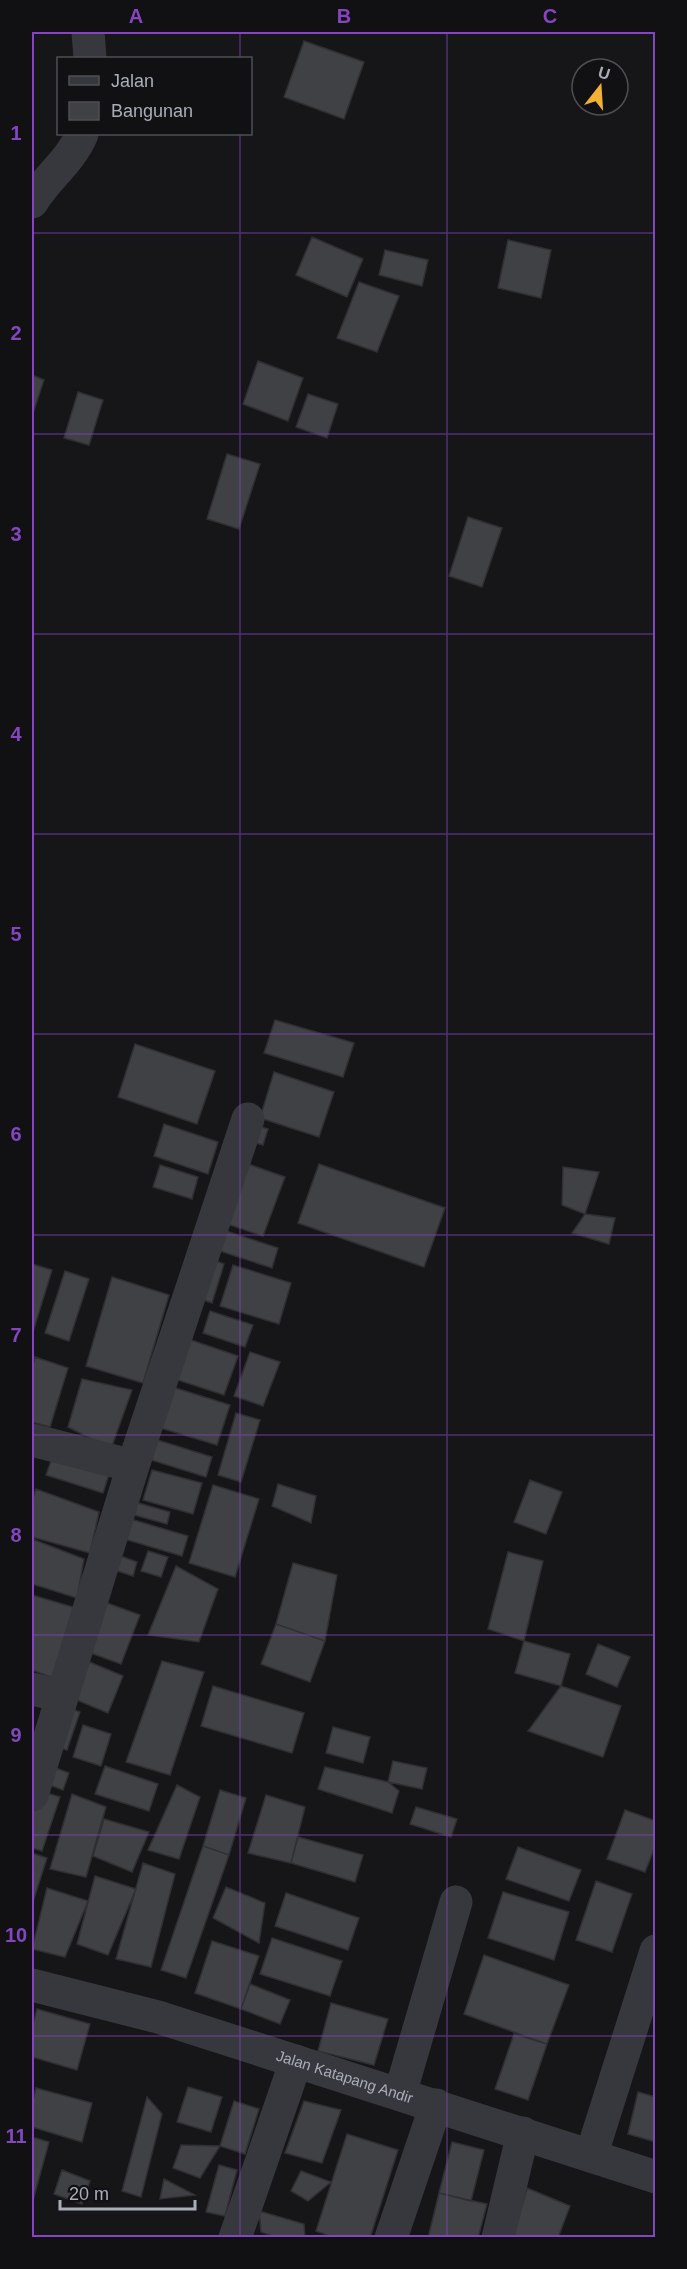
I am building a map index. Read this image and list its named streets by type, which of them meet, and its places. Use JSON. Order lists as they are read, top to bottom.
{
  "streets": {
    "street": ["Jalan Katapang Andir"]
  },
  "legend": ["Jalan", "Bangunan"],
  "scale_bar": "20 m",
  "north": "top",
  "grid": {
    "columns": ["A", "B", "C"],
    "rows": [
      "1",
      "2",
      "3",
      "4",
      "5",
      "6",
      "7",
      "8",
      "9",
      "10",
      "11"
    ]
  }
}
